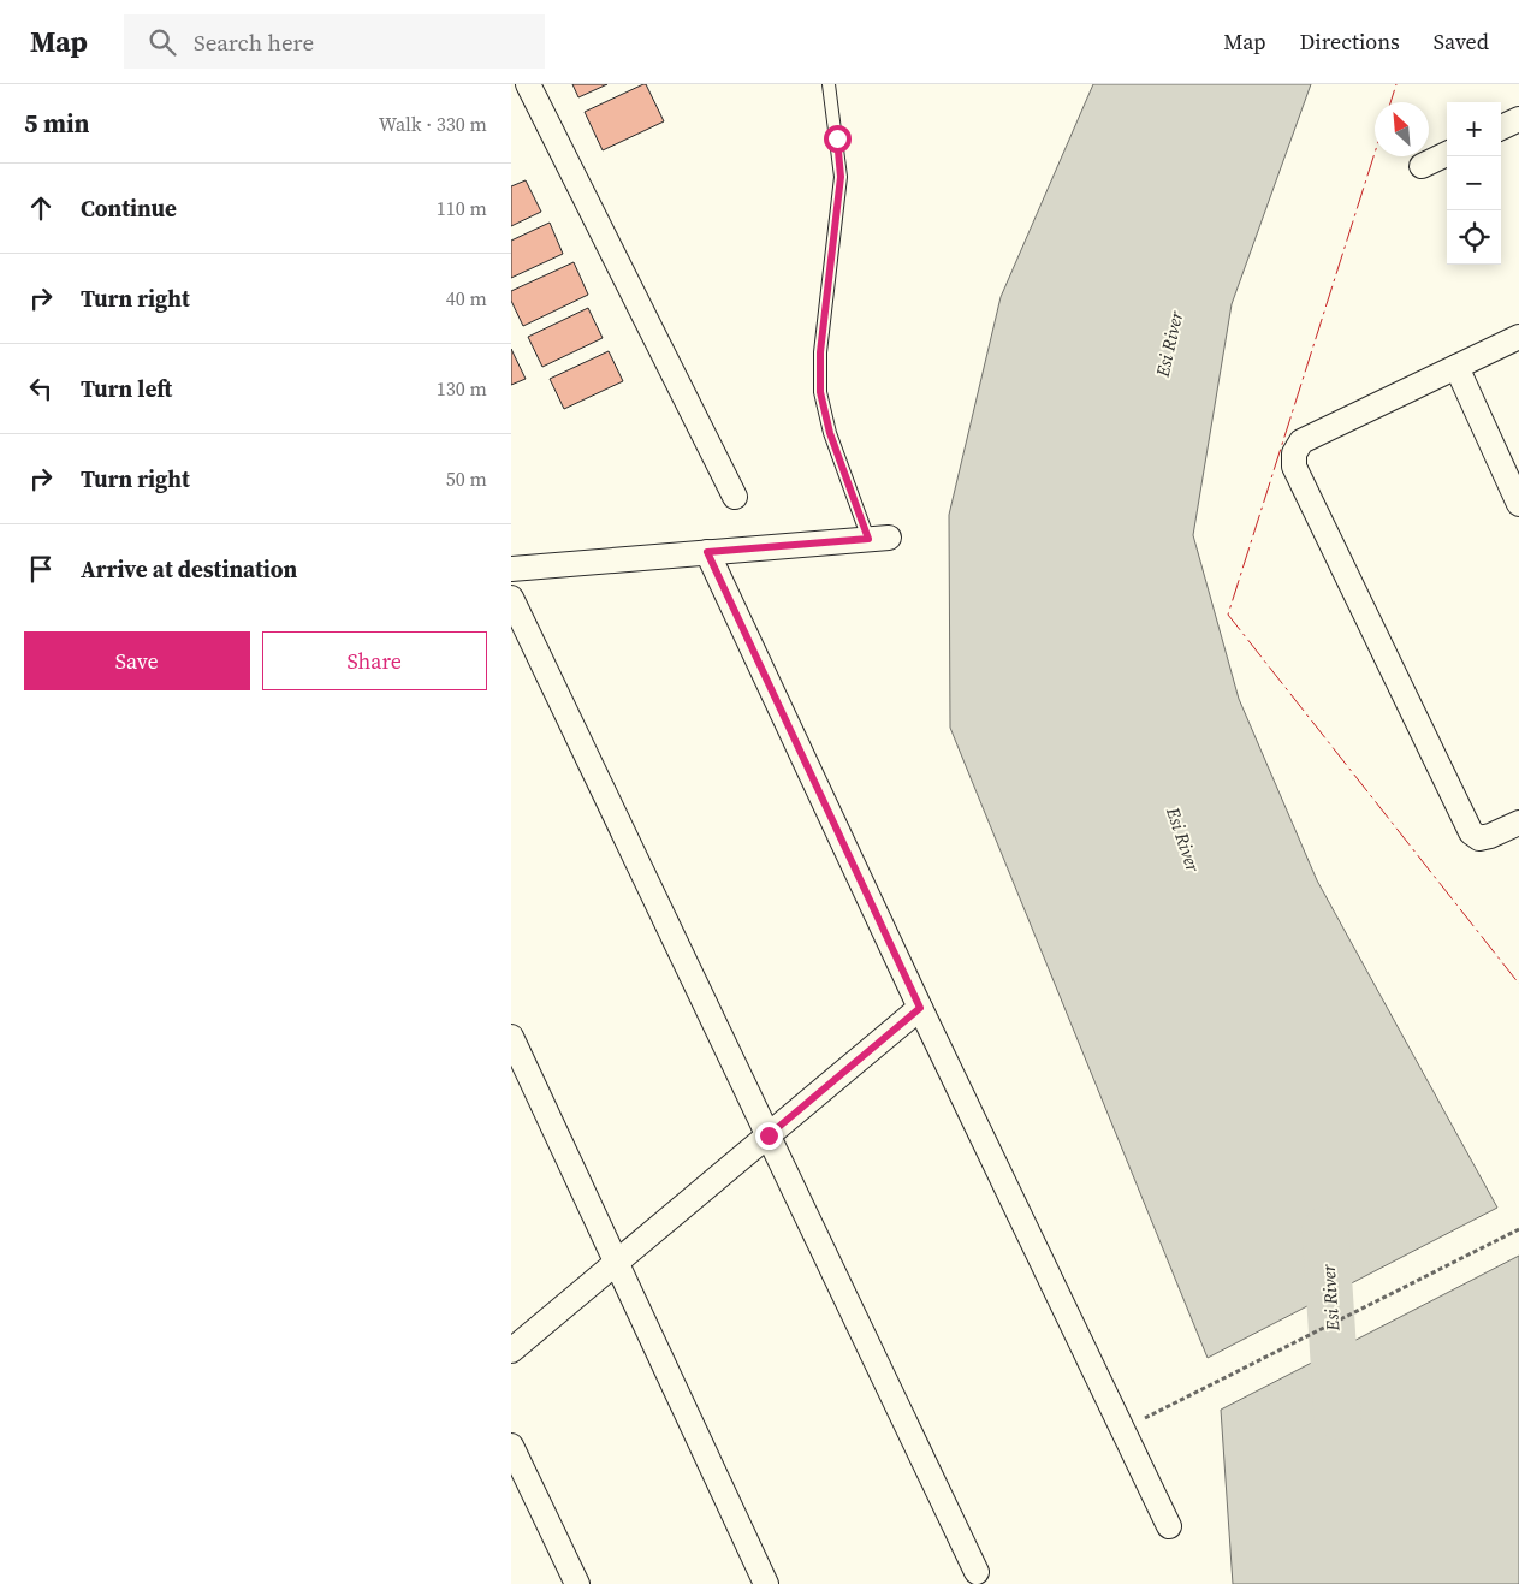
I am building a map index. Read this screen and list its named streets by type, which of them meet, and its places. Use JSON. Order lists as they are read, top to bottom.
{
  "water": ["Esi River"],
  "north": "top left",
  "page": {
    "header": "Map",
    "search": "Search here",
    "nav": ["Map", "Directions", "Saved"],
    "heading": ["5 min", "Walk · 330 m"],
    "map_buttons": ["+", "−"],
    "list": [
      ["Continue", "110 m"],
      ["Turn right", "40 m"],
      ["Turn left", "130 m"],
      ["Turn right", "50 m"],
      "Arrive at destination"
    ],
    "buttons": ["Save", "Share"]
  }
}
